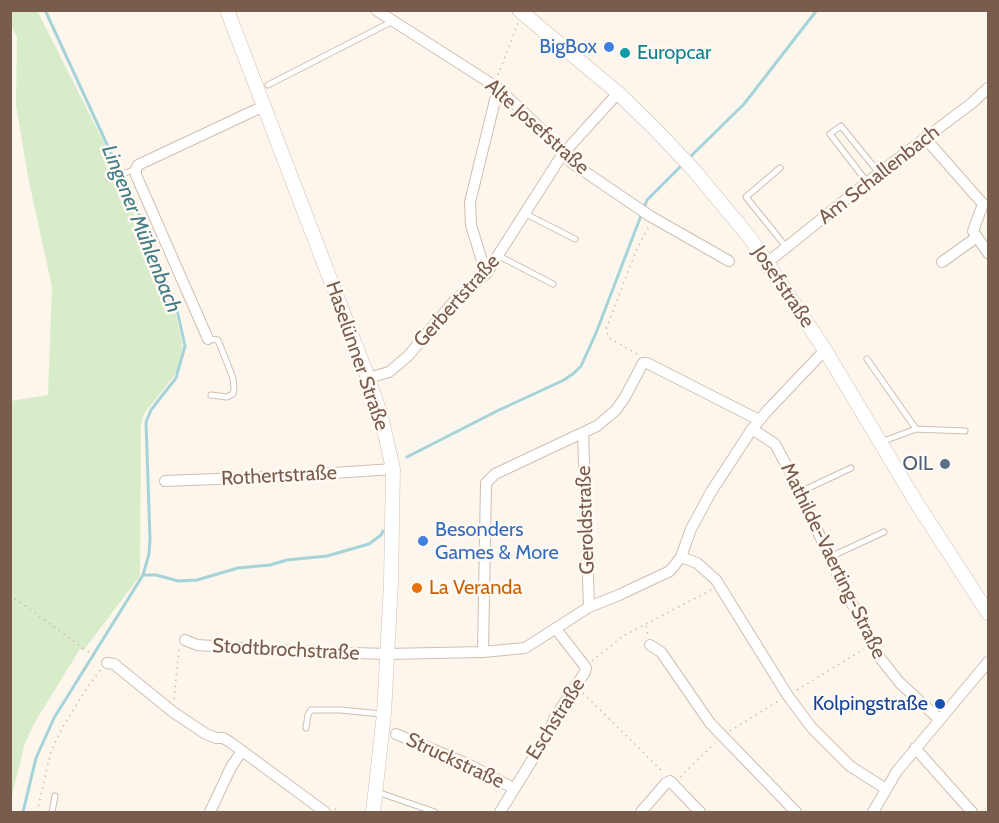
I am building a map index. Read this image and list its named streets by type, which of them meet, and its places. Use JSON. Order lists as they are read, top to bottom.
{
  "streets": {
    "street": [
      "Alte Josefstraße",
      "Am Schallenbach",
      "Josefstraße",
      "Gerbertstraße",
      "Haselünner Straße",
      "Rothertstraße",
      "Geroldstraße",
      "Mathilde-Vaerting-Straße",
      "Stodtbrochstraße",
      "Eschstraße",
      "Struckstraße"
    ]
  },
  "crossings": [
    ["Alte Josefstraße", "Gerbertstraße"],
    ["Am Schallenbach", "Josefstraße"],
    ["Josefstraße", "Gerbertstraße"],
    ["Gerbertstraße", "Haselünner Straße"],
    ["Haselünner Straße", "Rothertstraße"],
    ["Haselünner Straße", "Stodtbrochstraße"],
    ["Geroldstraße", "Stodtbrochstraße"],
    ["Stodtbrochstraße", "Eschstraße"],
    ["Eschstraße", "Struckstraße"]
  ],
  "water": ["Lingener Mühlenbach"],
  "places": [
    "BigBox",
    "Europcar",
    "OIL",
    "Besonders Games & More",
    "La Veranda",
    "Kolpingstraße"
  ]
}
